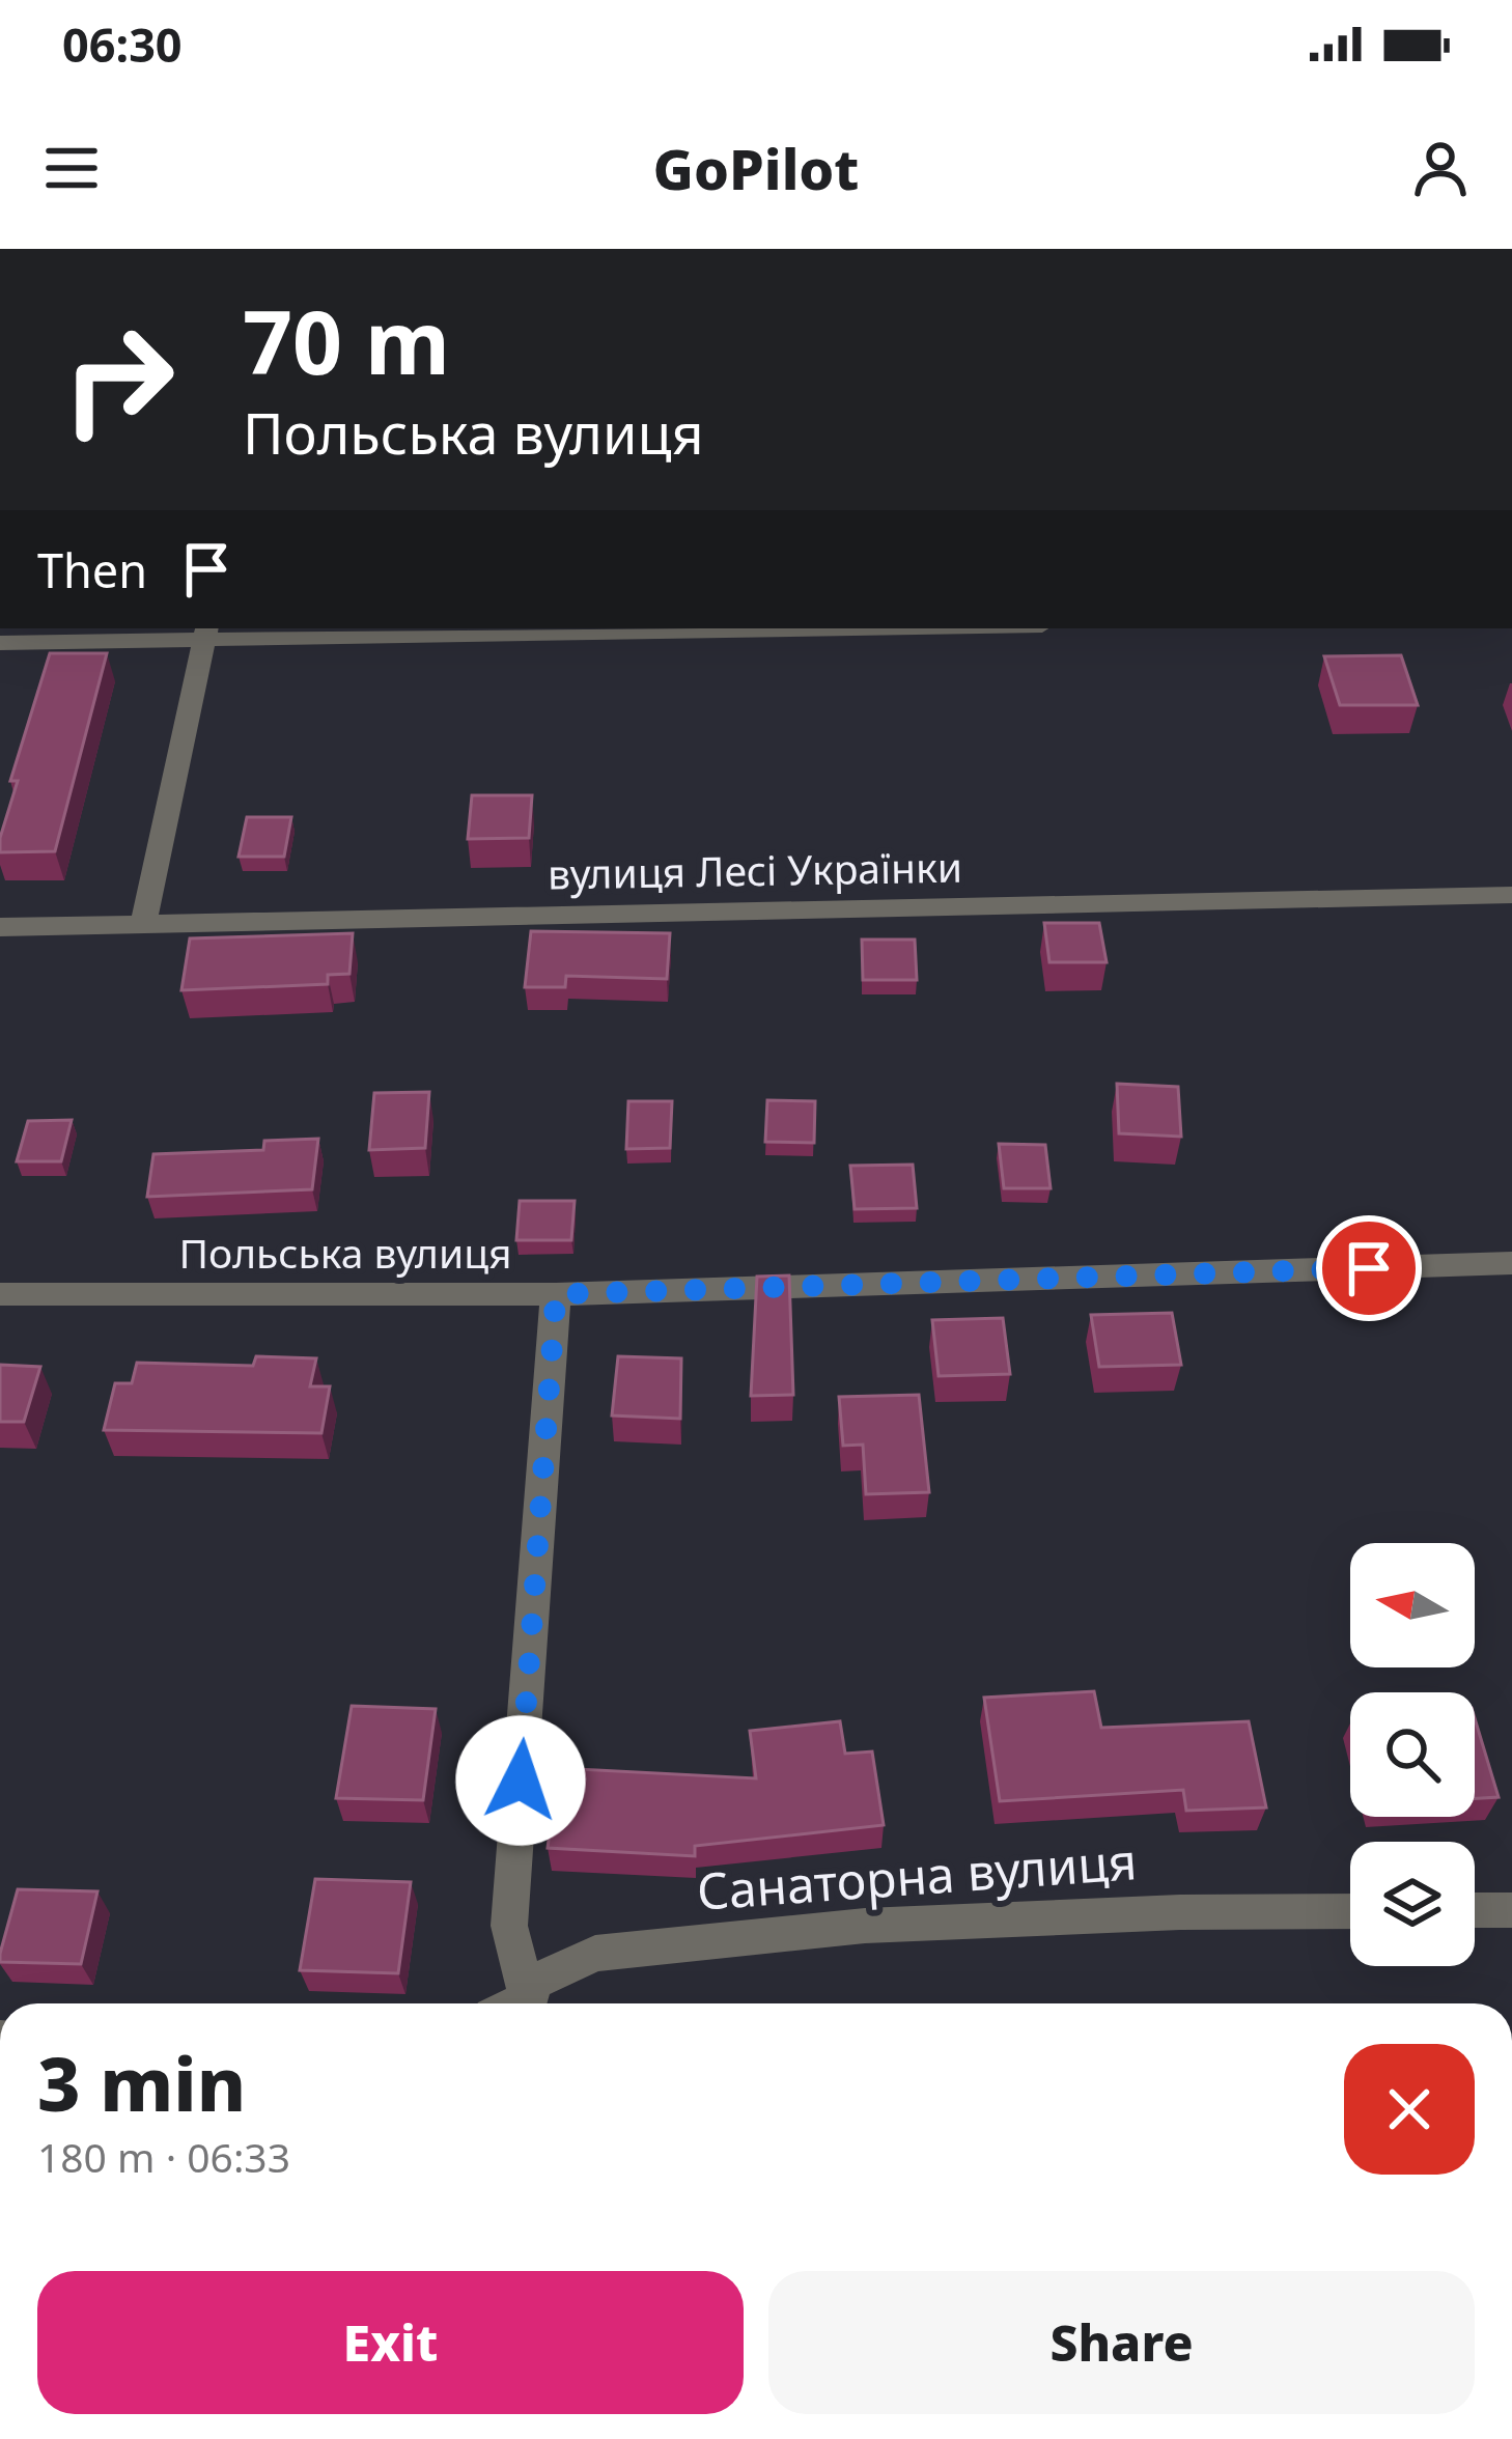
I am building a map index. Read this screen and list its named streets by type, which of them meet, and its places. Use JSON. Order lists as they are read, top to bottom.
{
  "streets": {
    "street": ["вулиця Лесі Українки", "Польська вулиця", "Санаторна вулиця"]
  },
  "north": "left",
  "page": {
    "status": "06:30",
    "header": "GoPilot",
    "turn": ["70 m", "Польська вулиця"],
    "then": "Then",
    "heading": ["3 min", "180 m · 06:33"],
    "buttons": ["Exit", "Share"]
  }
}
